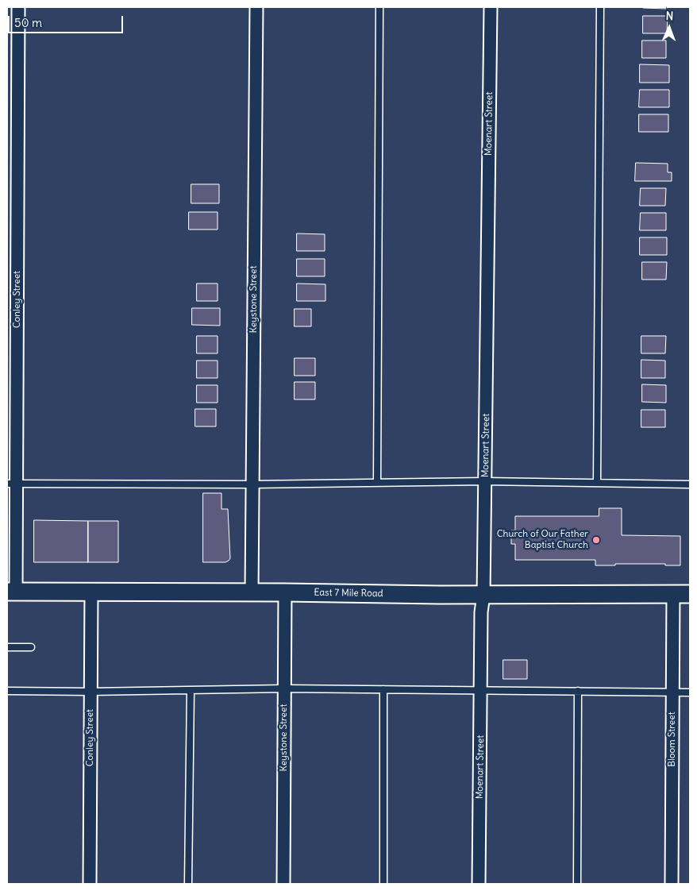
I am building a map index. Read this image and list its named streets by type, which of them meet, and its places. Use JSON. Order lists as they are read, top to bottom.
{
  "streets": {
    "street": [
      "Moenart Street",
      "Conley Street",
      "Keystone Street",
      "East 7 Mile Road",
      "Bloom Street"
    ]
  },
  "crossings": [
    ["Moenart Street", "East 7 Mile Road"],
    ["Conley Street", "East 7 Mile Road"],
    ["Keystone Street", "East 7 Mile Road"],
    ["East 7 Mile Road", "Bloom Street"]
  ],
  "places": ["Church of Our Father Baptist Church"],
  "scale_bar": "50 m",
  "north": "top"
}
